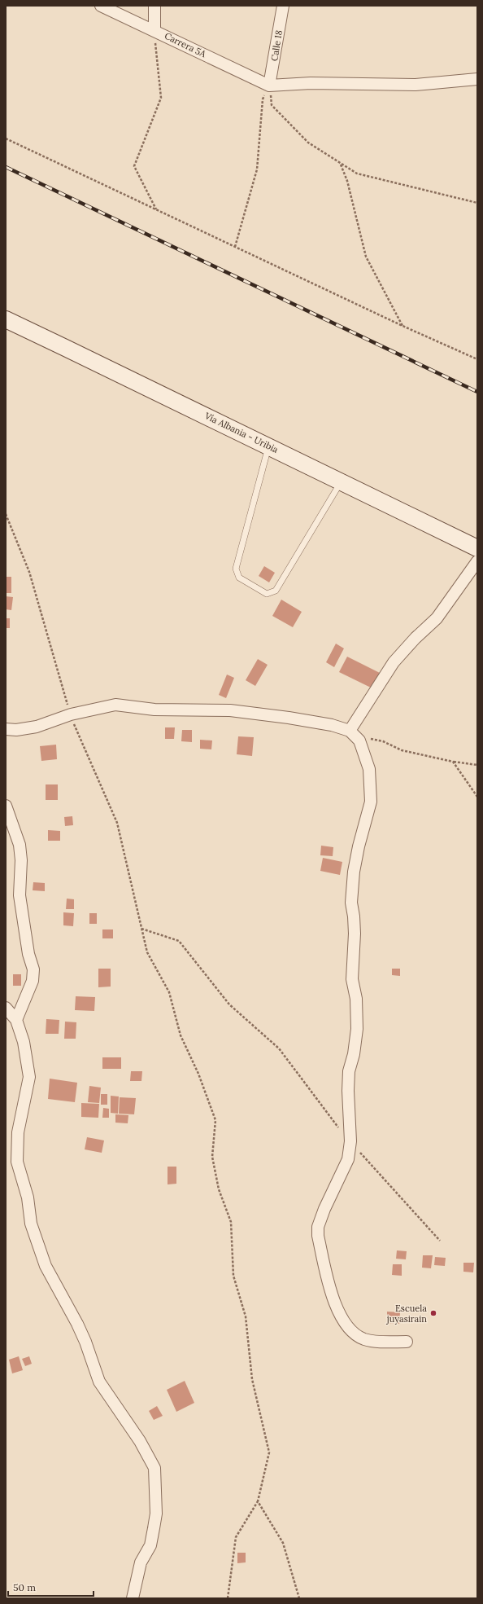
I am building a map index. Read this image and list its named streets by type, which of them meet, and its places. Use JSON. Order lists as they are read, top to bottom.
{
  "streets": {
    "main road": ["Vía Albania - Uribia"],
    "street": ["Carrera 5A", "Calle 18"]
  },
  "crossings": [
    ["Carrera 5A", "Calle 18"]
  ],
  "places": ["Escuela juyasirain"],
  "scale_bar": "50 m"
}
